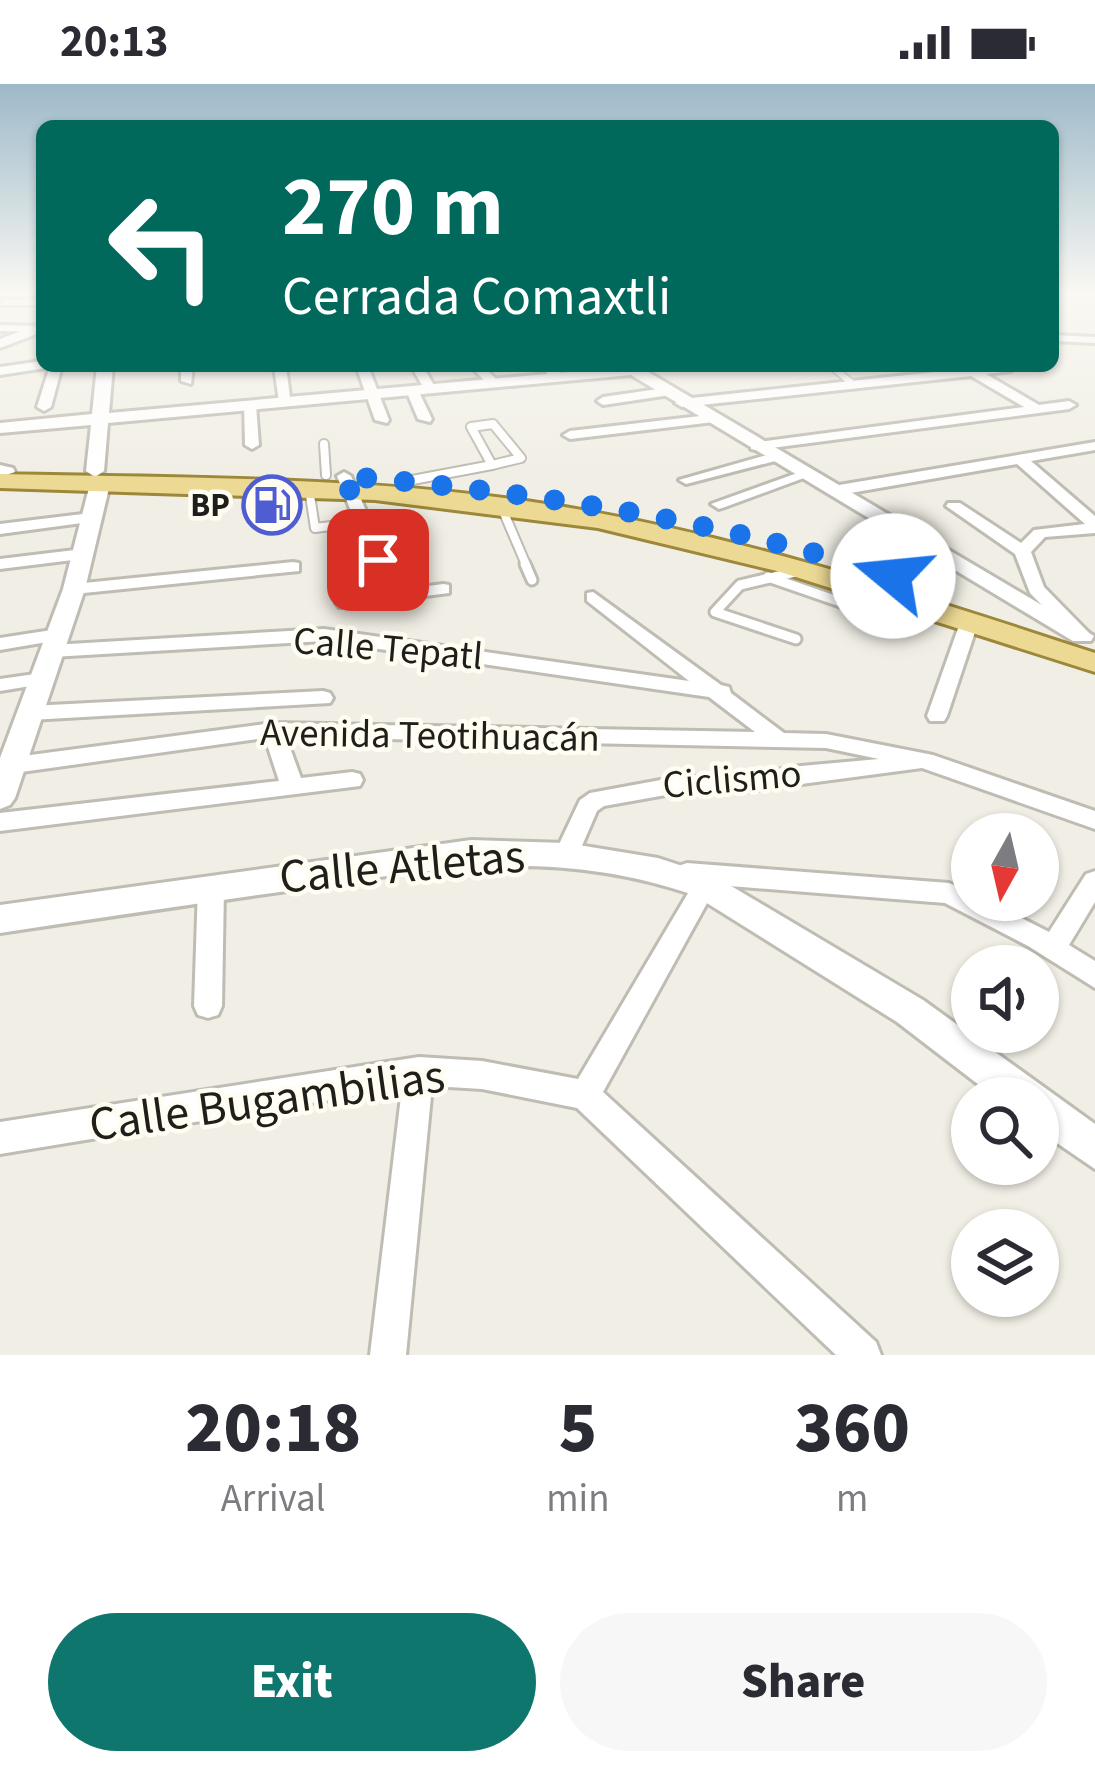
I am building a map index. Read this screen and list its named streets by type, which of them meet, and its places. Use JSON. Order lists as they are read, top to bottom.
{
  "streets": {
    "street": [
      "Calle Tepatl",
      "Avenida Teotihuacán",
      "Ciclismo",
      "Calle Atletas",
      "Calle Bugambilias"
    ]
  },
  "crossings": [
    ["Avenida Teotihuacán", "Ciclismo"],
    ["Ciclismo", "Calle Atletas"]
  ],
  "places": {
    "fuel station": ["BP"]
  },
  "north": "bottom",
  "page": {
    "status": "20:13",
    "turn": ["270 m", "Cerrada Comaxtli"],
    "eta": [
      "20:18",
      "Arrival",
      "5",
      "min",
      "360",
      "m"
    ],
    "buttons": ["Exit", "Share"]
  }
}
